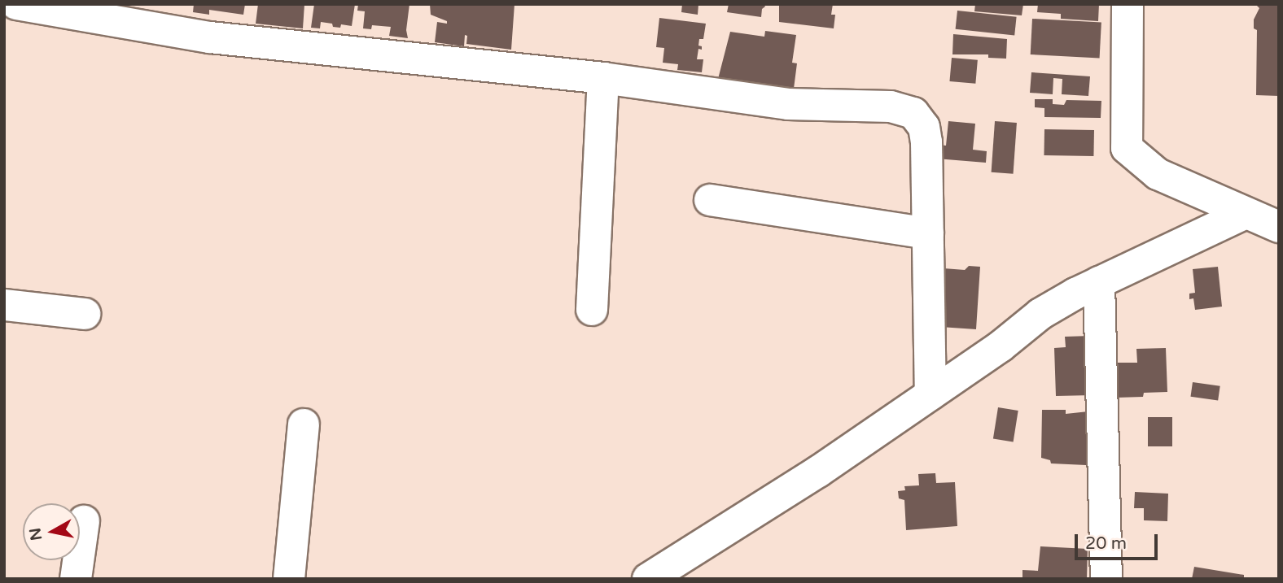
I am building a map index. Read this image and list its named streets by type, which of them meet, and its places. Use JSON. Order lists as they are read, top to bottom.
{
  "scale_bar": "20 m",
  "north": "left"
}
